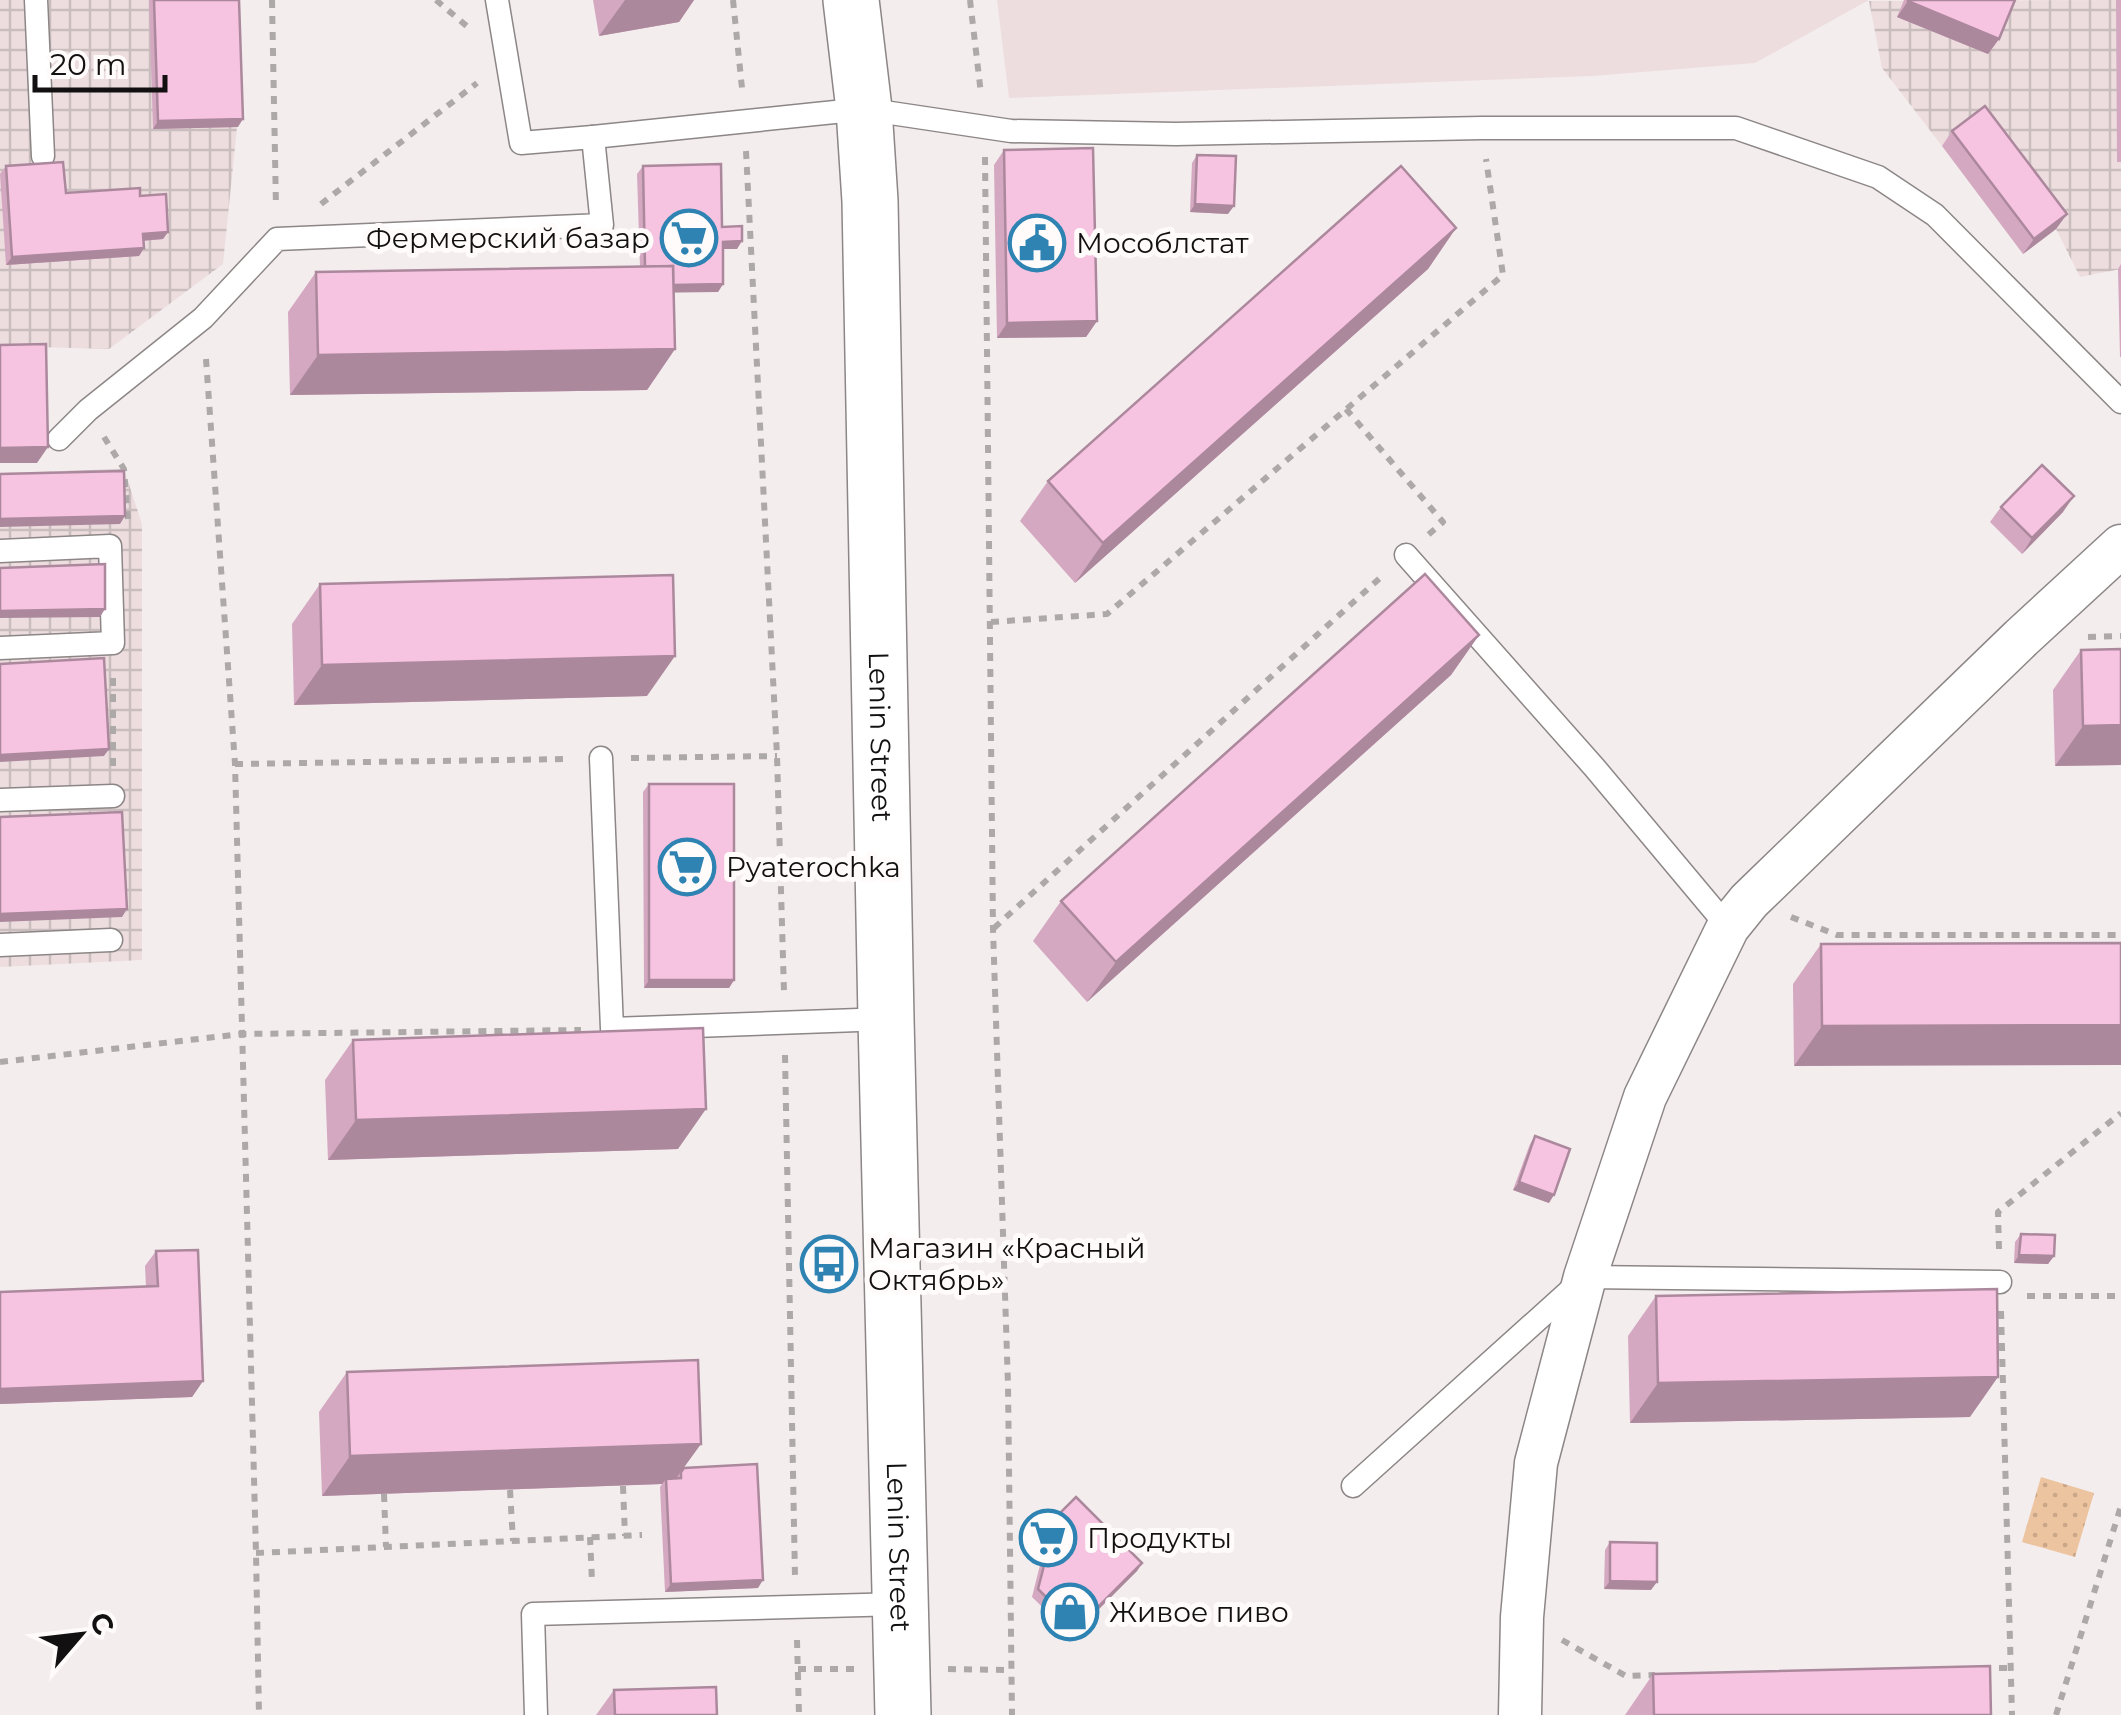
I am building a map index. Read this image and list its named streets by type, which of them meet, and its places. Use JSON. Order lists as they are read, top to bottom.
{
  "streets": {
    "main road": ["Lenin Street"]
  },
  "places": {
    "supermarket": ["Фермерский базар", "Pyaterochka", "Продукты"],
    "public building": ["Мособлстат"],
    "bus stop": ["Магазин «Красный Октябрь»"],
    "shop": ["Живое пиво"]
  },
  "scale_bar": "20 m",
  "north": "top right"
}
